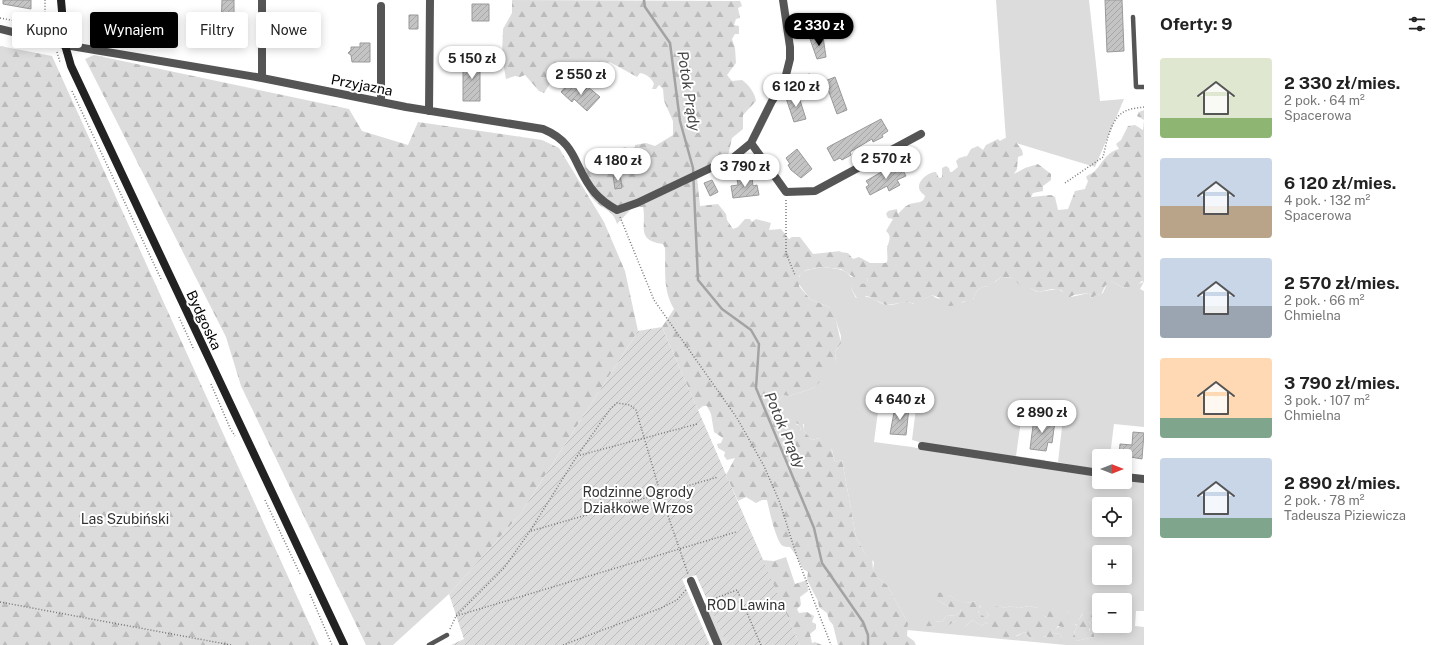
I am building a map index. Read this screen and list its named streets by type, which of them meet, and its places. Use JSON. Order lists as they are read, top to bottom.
{
  "streets": {
    "main road": ["Bydgoska"],
    "street": ["Przyjazna"]
  },
  "water": ["Potok Prądy"],
  "parks": ["Rodzinne Ogrody Działkowe Wrzos", "Las Szubiński", "ROD Lawina"],
  "north": "right",
  "page": {
    "heading": "Oferty: 9",
    "chip": [
      "Kupno",
      "Wynajem",
      "Filtry",
      "Nowe"
    ],
    "price": [
      "2 330 zł",
      "5 150 zł",
      "2 550 zł",
      "6 120 zł",
      "2 570 zł",
      "4 180 zł",
      "3 790 zł",
      "4 640 zł",
      "2 890 zł"
    ],
    "list": [
      {
        "name": "2 330 zł/mies.",
        "note": "2 pok. · 64 m² · Spacerowa"
      },
      {
        "name": "6 120 zł/mies.",
        "note": "4 pok. · 132 m² · Spacerowa"
      },
      {
        "name": "2 570 zł/mies.",
        "note": "2 pok. · 66 m² · Chmielna"
      },
      {
        "name": "3 790 zł/mies.",
        "note": "3 pok. · 107 m² · Chmielna"
      },
      {
        "name": "2 890 zł/mies.",
        "note": "2 pok. · 78 m² · Tadeusza Piziewicza"
      }
    ],
    "map_buttons": ["+", "−"]
  }
}
